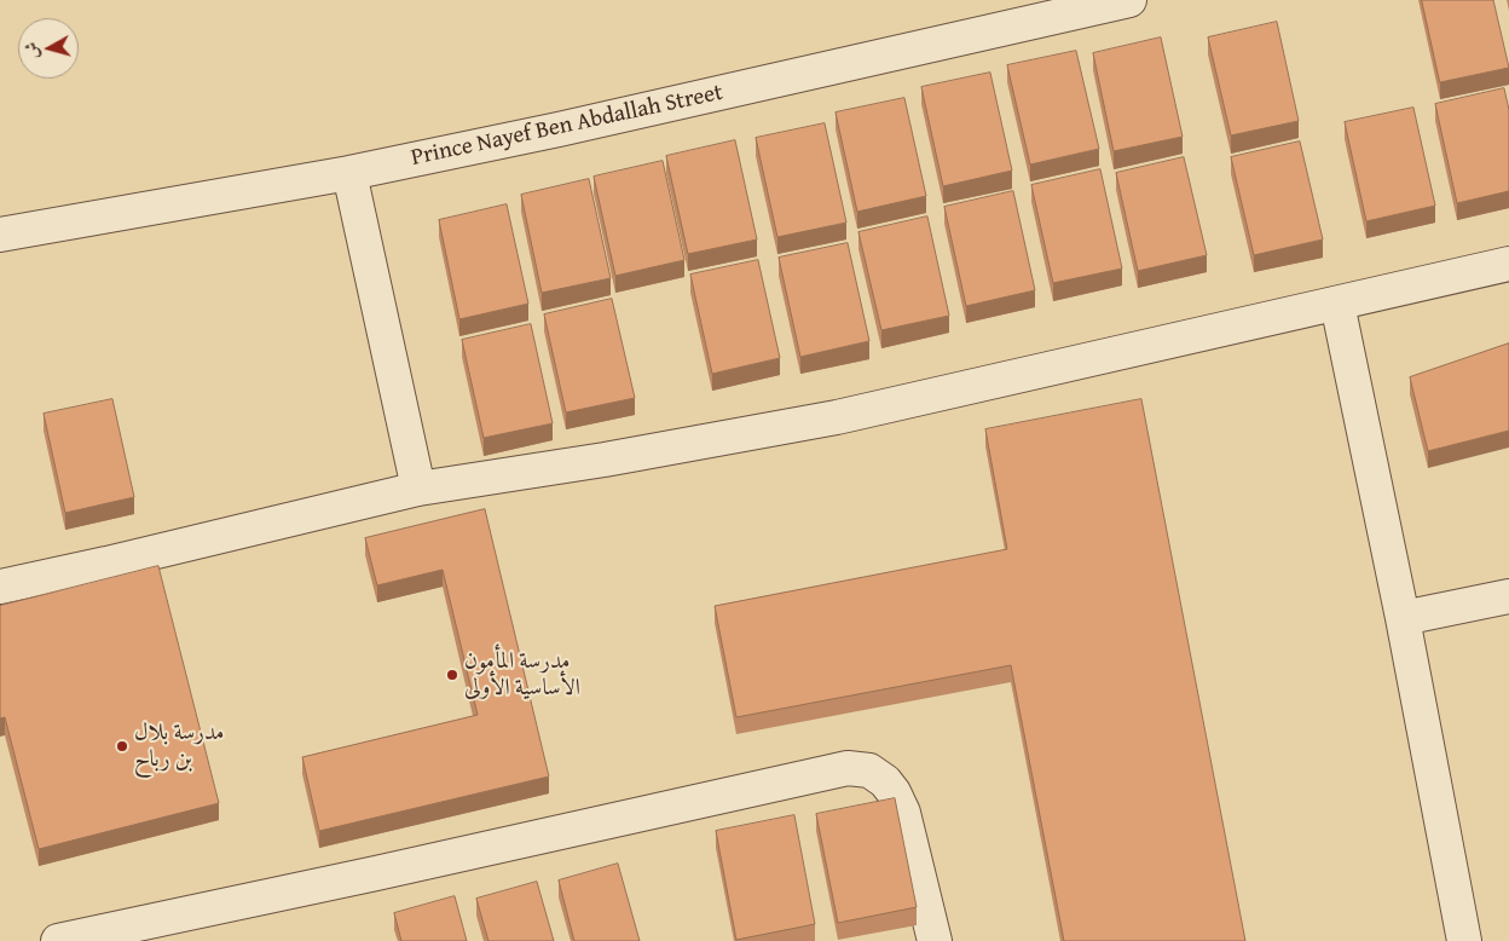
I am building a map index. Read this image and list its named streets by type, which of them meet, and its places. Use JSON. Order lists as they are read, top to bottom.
{
  "streets": {
    "street": ["Prince Nayef Ben Abdallah Street"]
  },
  "places": ["مدرسة المأمون الأساسية الأولى", "مدرسة بلال بن رباح"],
  "north": "left"
}
